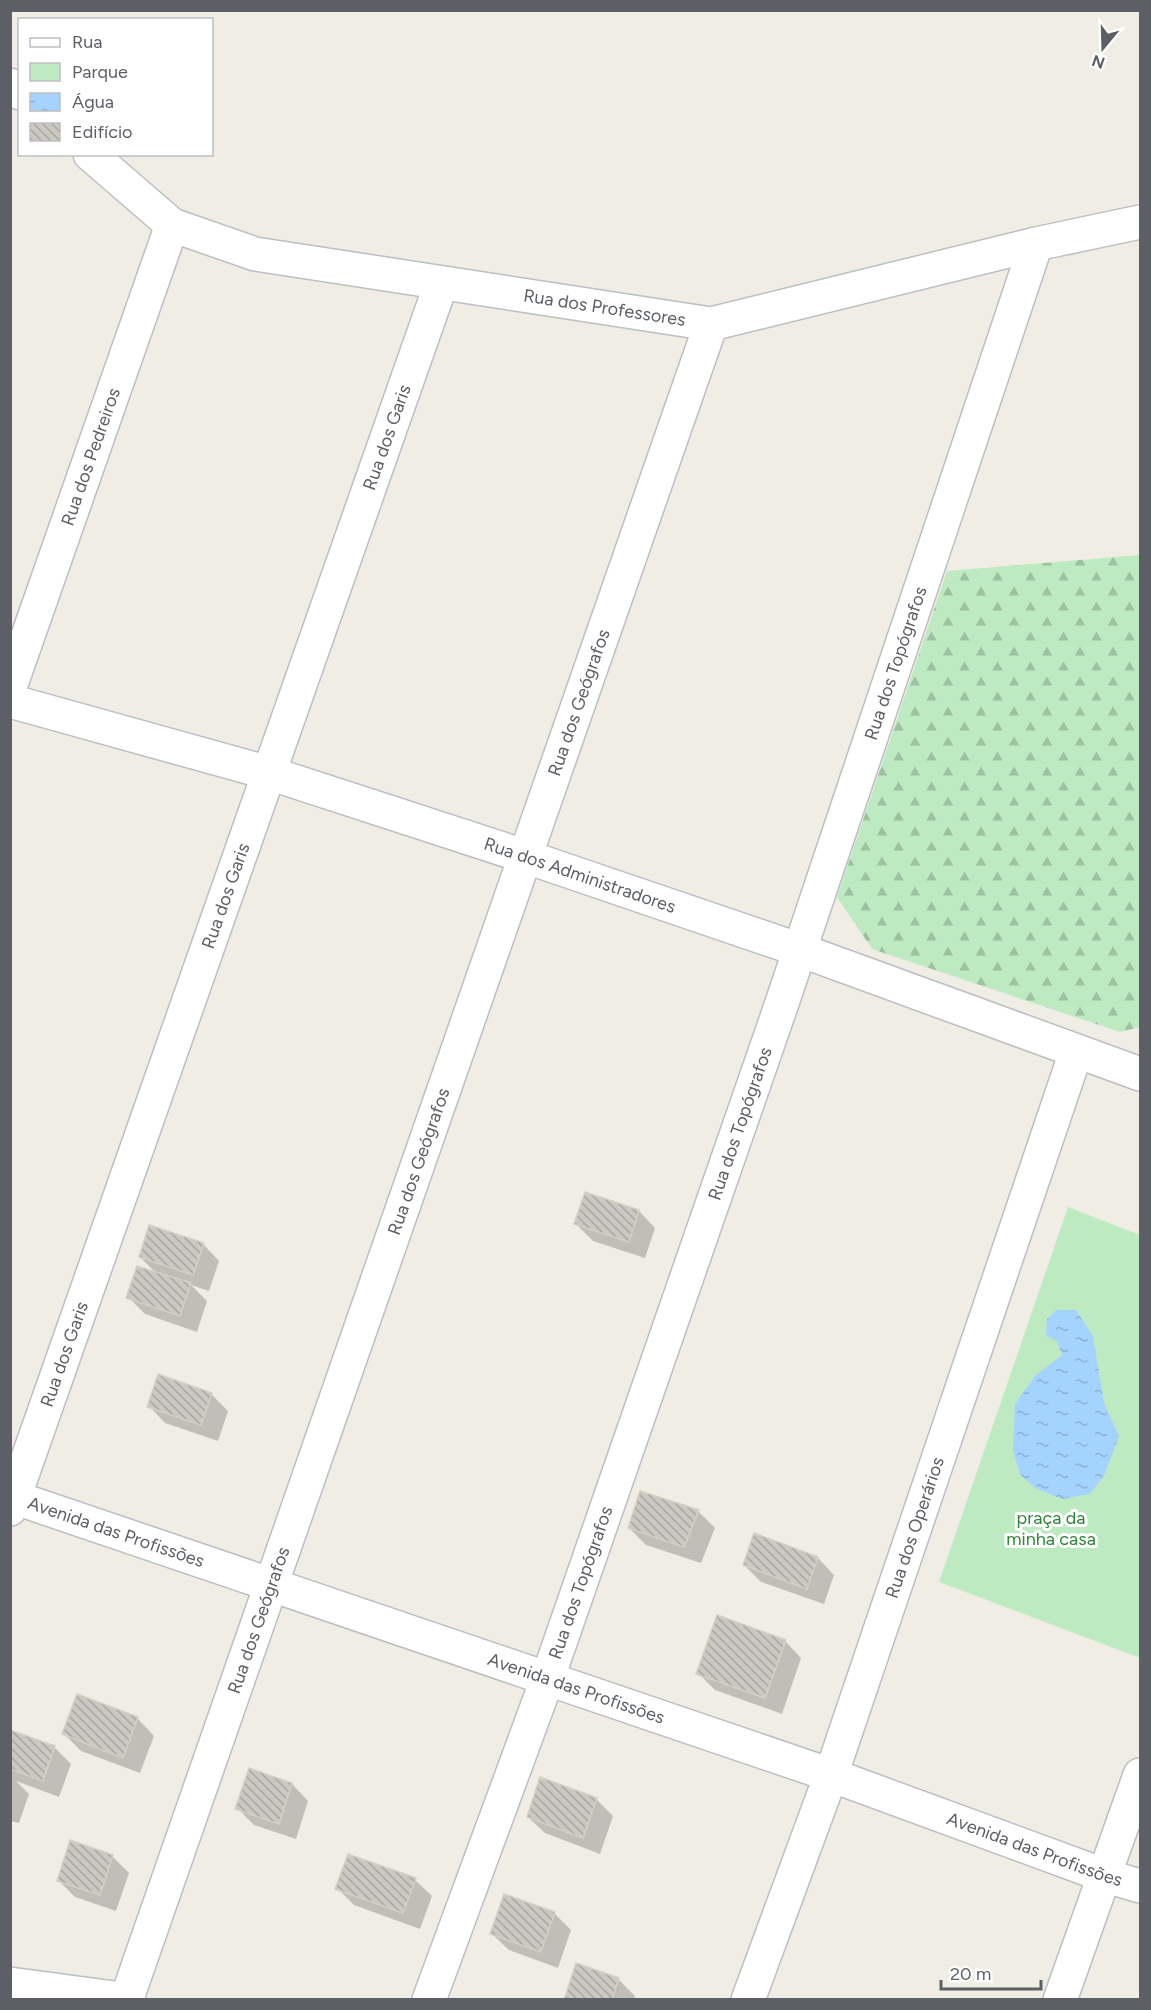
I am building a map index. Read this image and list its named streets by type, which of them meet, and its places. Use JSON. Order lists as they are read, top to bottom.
{
  "streets": {
    "street": [
      "Rua dos Professores",
      "Rua dos Garis",
      "Rua dos Pedreiros",
      "Rua dos Topógrafos",
      "Rua dos Geógrafos",
      "Rua dos Administradores",
      "Rua dos Operários",
      "Avenida das Profissões"
    ]
  },
  "crossings": [
    ["Rua dos Professores", "Rua dos Garis"],
    ["Rua dos Professores", "Rua dos Pedreiros"],
    ["Rua dos Professores", "Rua dos Topógrafos"],
    ["Rua dos Professores", "Rua dos Geógrafos"],
    ["Rua dos Garis", "Rua dos Administradores"],
    ["Rua dos Garis", "Avenida das Profissões"],
    ["Rua dos Topógrafos", "Rua dos Administradores"],
    ["Rua dos Topógrafos", "Avenida das Profissões"],
    ["Rua dos Geógrafos", "Rua dos Administradores"],
    ["Rua dos Geógrafos", "Avenida das Profissões"],
    ["Rua dos Administradores", "Rua dos Operários"],
    ["Rua dos Operários", "Avenida das Profissões"]
  ],
  "parks": ["praça da minha casa"],
  "legend": [
    "Rua",
    "Parque",
    "Água",
    "Edifício"
  ],
  "scale_bar": "20 m",
  "north": "bottom"
}
